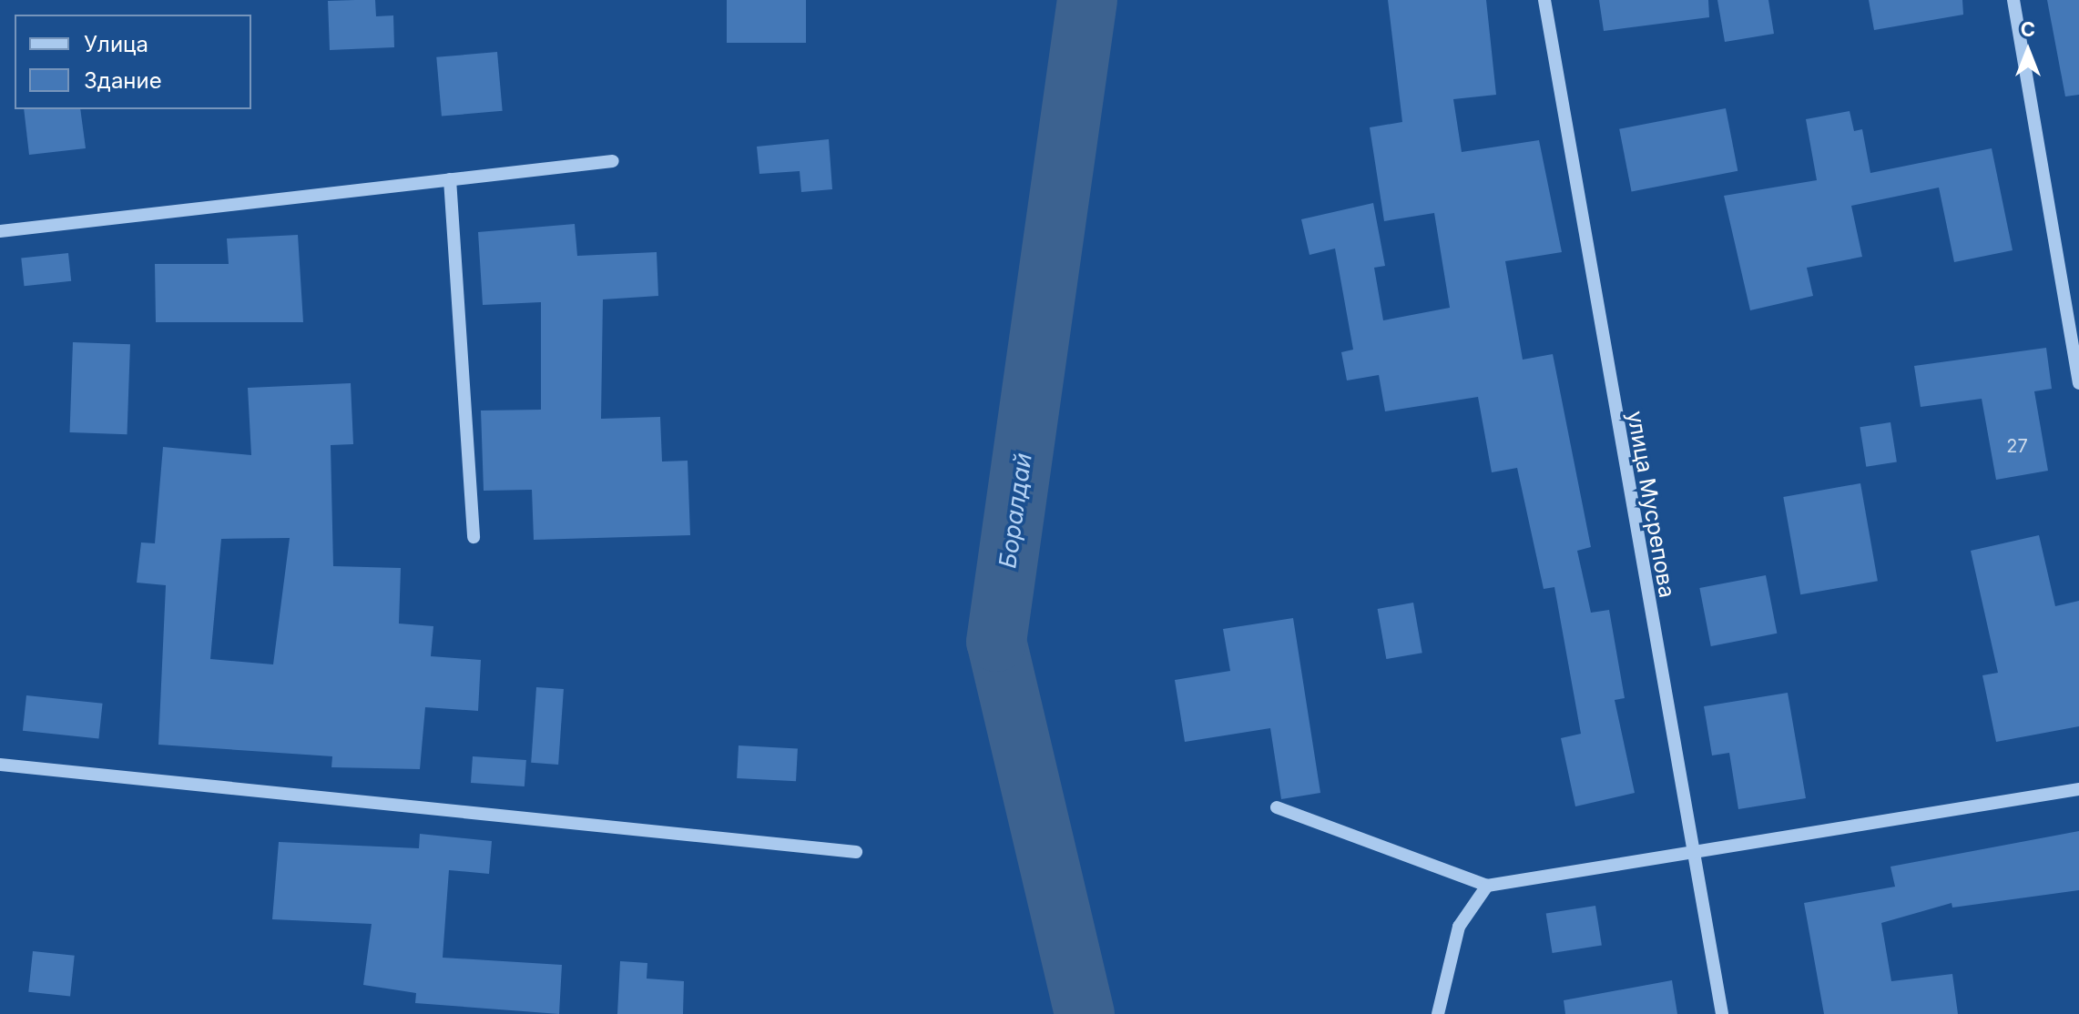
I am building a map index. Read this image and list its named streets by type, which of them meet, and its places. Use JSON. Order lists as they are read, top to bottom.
{
  "streets": {
    "street": ["улица Мусрепова"]
  },
  "water": ["Боралдай"],
  "house_numbers": ["27"],
  "legend": ["Улица", "Здание"],
  "north": "top"
}
